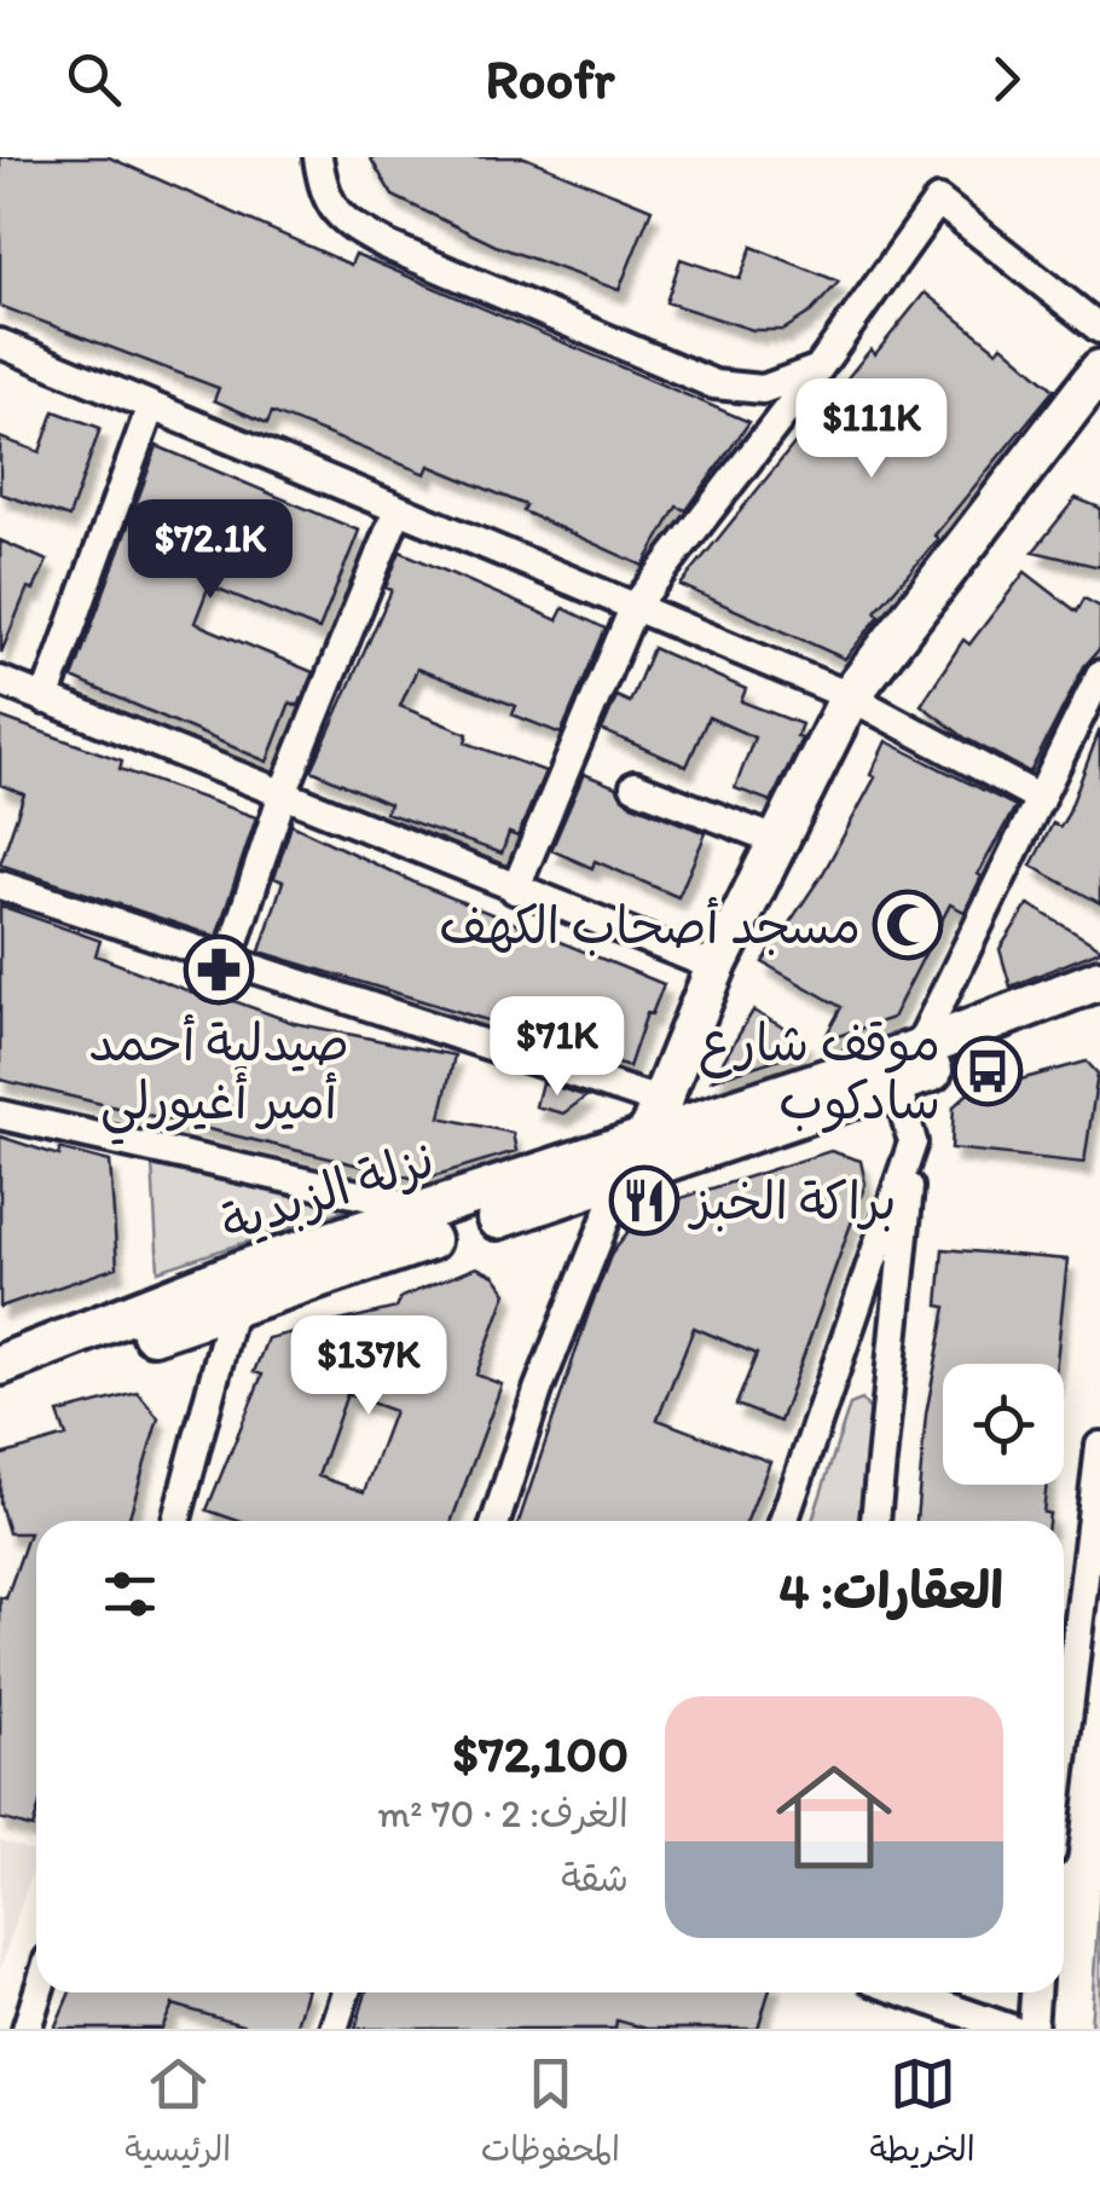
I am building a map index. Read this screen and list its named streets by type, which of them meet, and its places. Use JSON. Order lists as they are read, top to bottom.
{
  "streets": {
    "main road": ["نزلة الزبدية"]
  },
  "places": {
    "mosque": ["مسجد أصحاب الكهف"],
    "pharmacy": ["صيدلية أحمد أمير أغيورلي"],
    "bus stop": ["موقف شارع سادكوب"],
    "restaurant": ["براكة الخبز"]
  },
  "page": {
    "header": "Roofr",
    "price": [
      "$111K",
      "$72.1K",
      "$71K",
      "$137K"
    ],
    "heading": "العقارات: 4",
    "list": [
      {
        "name": "$72,100",
        "note": "الغرف: 2 · 70 m² · شقة"
      }
    ],
    "tabs": ["الخريطة", "المحفوظات", "الرئيسية"]
  }
}
